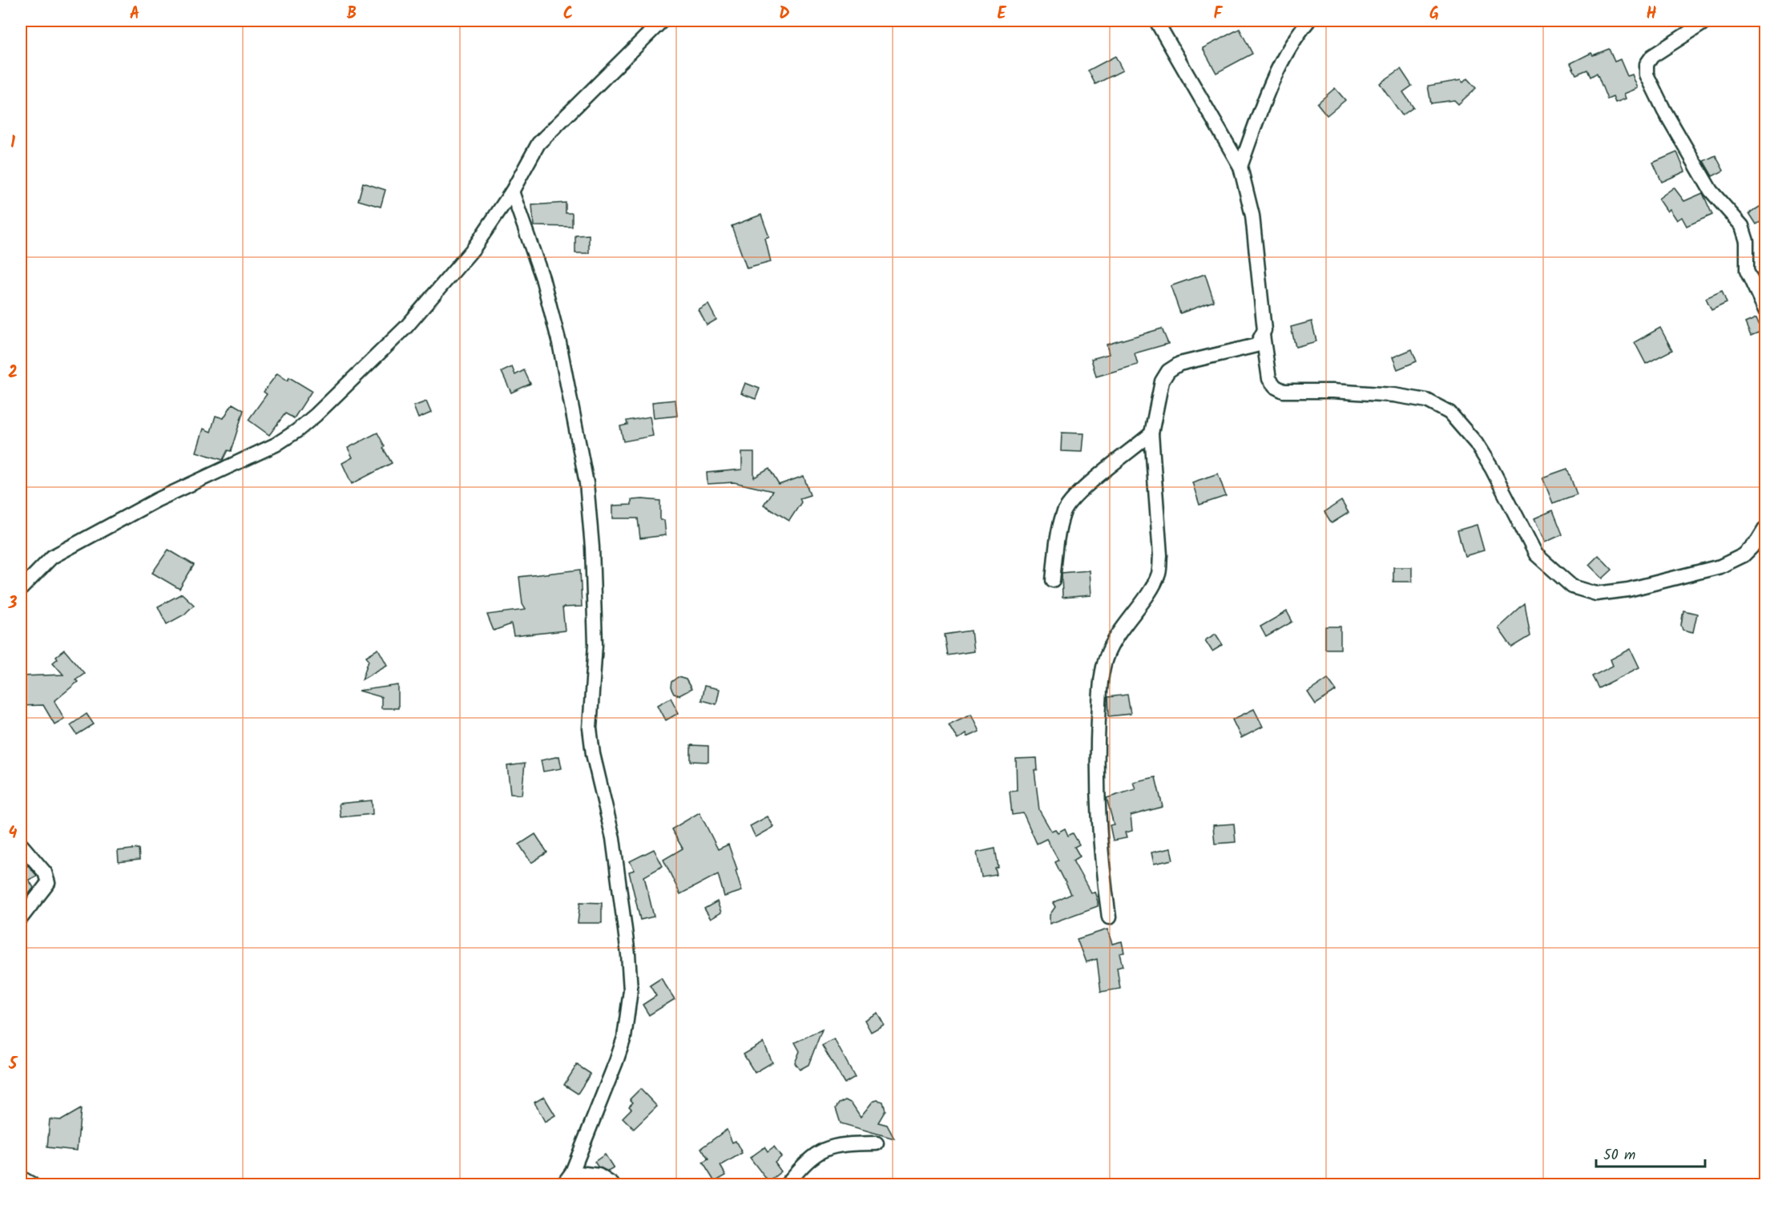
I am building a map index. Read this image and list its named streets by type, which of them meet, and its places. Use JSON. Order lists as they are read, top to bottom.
{
  "scale_bar": "50 m",
  "grid": {
    "columns": [
      "A",
      "B",
      "C",
      "D",
      "E",
      "F",
      "G",
      "H"
    ],
    "rows": [
      "1",
      "2",
      "3",
      "4",
      "5"
    ]
  }
}
